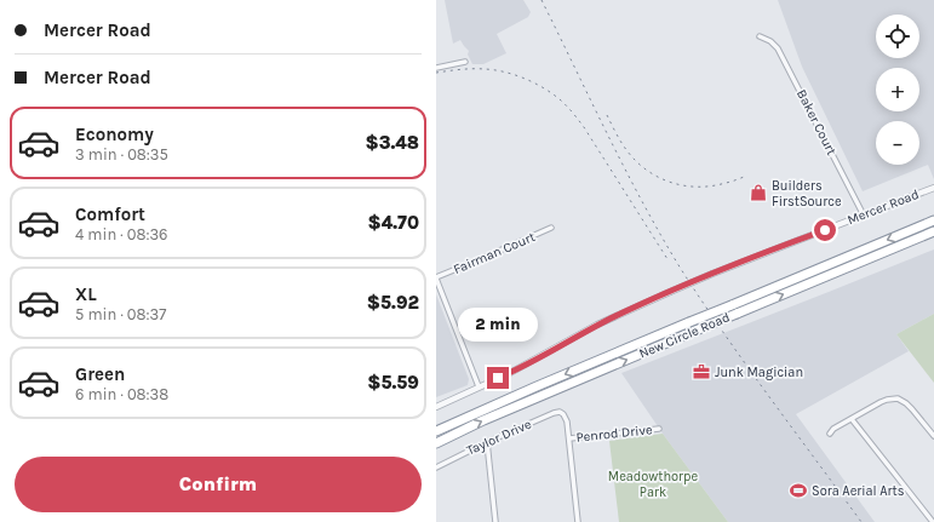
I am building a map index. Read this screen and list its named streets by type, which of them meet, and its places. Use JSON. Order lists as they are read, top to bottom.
{
  "streets": {
    "highway": ["New Circle Road"],
    "street": [
      "Baker Court",
      "Mercer Road",
      "Fairman Court",
      "Penrod Drive",
      "Taylor Drive"
    ]
  },
  "crossings": [
    ["Baker Court", "Mercer Road"],
    ["Penrod Drive", "Taylor Drive"]
  ],
  "parks": ["Meadowthorpe Park"],
  "places": {
    "shop": ["Builders FirstSource"],
    "office": ["Junk Magician"],
    "sports": ["Sora Aerial Arts"]
  },
  "page": {
    "banner": ["Mercer Road", "Mercer Road"],
    "map_buttons": ["+", "−"],
    "list": [
      {
        "name": "Economy",
        "note": "3 min · 08:35",
        "value": "$3.48"
      },
      {
        "name": "Comfort",
        "note": "4 min · 08:36",
        "value": "$4.70"
      },
      {
        "name": "XL",
        "note": "5 min · 08:37",
        "value": "$5.92"
      },
      {
        "name": "Green",
        "note": "6 min · 08:38",
        "value": "$5.59"
      }
    ],
    "bubble": "2 min",
    "buttons": "Confirm"
  }
}
